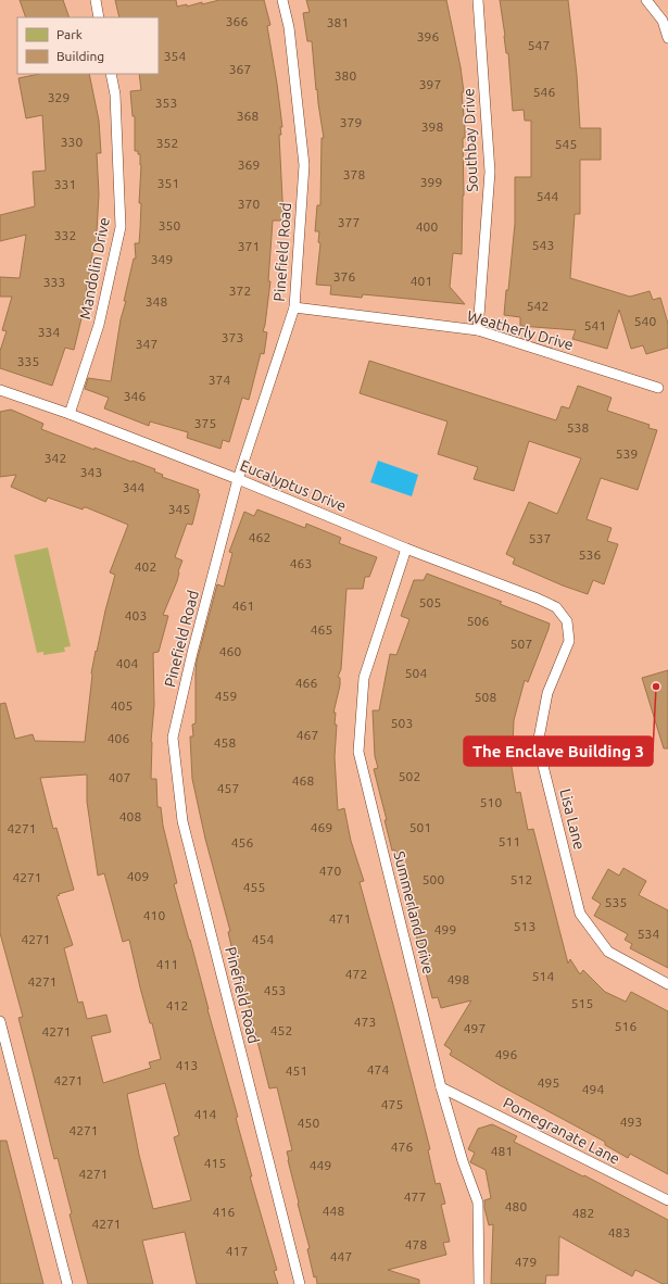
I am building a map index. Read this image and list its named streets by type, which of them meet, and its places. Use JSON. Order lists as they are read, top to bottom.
{
  "streets": {
    "lane": [
      "Southbay Drive",
      "Pinefield Road",
      "Mandolin Drive",
      "Weatherly Drive",
      "Eucalyptus Drive",
      "Lisa Lane",
      "Summerland Drive",
      "Pomegranate Lane"
    ]
  },
  "crossings": [
    ["Southbay Drive", "Weatherly Drive"],
    ["Pinefield Road", "Weatherly Drive"],
    ["Pinefield Road", "Eucalyptus Drive"],
    ["Mandolin Drive", "Eucalyptus Drive"],
    ["Eucalyptus Drive", "Lisa Lane"],
    ["Eucalyptus Drive", "Summerland Drive"],
    ["Summerland Drive", "Pomegranate Lane"]
  ],
  "places": ["The Enclave Building 3"],
  "house_numbers": [
    "366",
    "381",
    "396",
    "547",
    "354",
    "367",
    "380",
    "397",
    "546",
    "329",
    "353",
    "368",
    "379",
    "398",
    "330",
    "352",
    "545",
    "369",
    "378",
    "399",
    "351",
    "331",
    "544",
    "370",
    "377",
    "350",
    "400",
    "332",
    "543",
    "371",
    "349",
    "376",
    "401",
    "333",
    "372",
    "348",
    "542",
    "540",
    "541",
    "334",
    "373",
    "347",
    "335",
    "374",
    "346",
    "375",
    "538",
    "539",
    "342",
    "343",
    "344",
    "345",
    "462",
    "537",
    "536",
    "463",
    "402",
    "505",
    "461",
    "403",
    "506",
    "465",
    "507",
    "460",
    "404",
    "504",
    "466",
    "459",
    "508",
    "405",
    "503",
    "467",
    "406",
    "458",
    "502",
    "407",
    "468",
    "457",
    "510",
    "408",
    "469",
    "501",
    "4271",
    "511",
    "456",
    "470",
    "409",
    "4271",
    "500",
    "512",
    "455",
    "535",
    "410",
    "471",
    "513",
    "499",
    "534",
    "4271",
    "454",
    "411",
    "472",
    "514",
    "498",
    "4271",
    "453",
    "515",
    "412",
    "473",
    "516",
    "497",
    "452",
    "4271",
    "496",
    "413",
    "474",
    "451",
    "4271",
    "495",
    "494",
    "475",
    "414",
    "493",
    "450",
    "4271",
    "476",
    "481",
    "415",
    "449",
    "4271",
    "477",
    "480",
    "448",
    "416",
    "482",
    "4271",
    "483",
    "478",
    "417",
    "447",
    "479"
  ],
  "legend": ["Park", "Building"]
}
